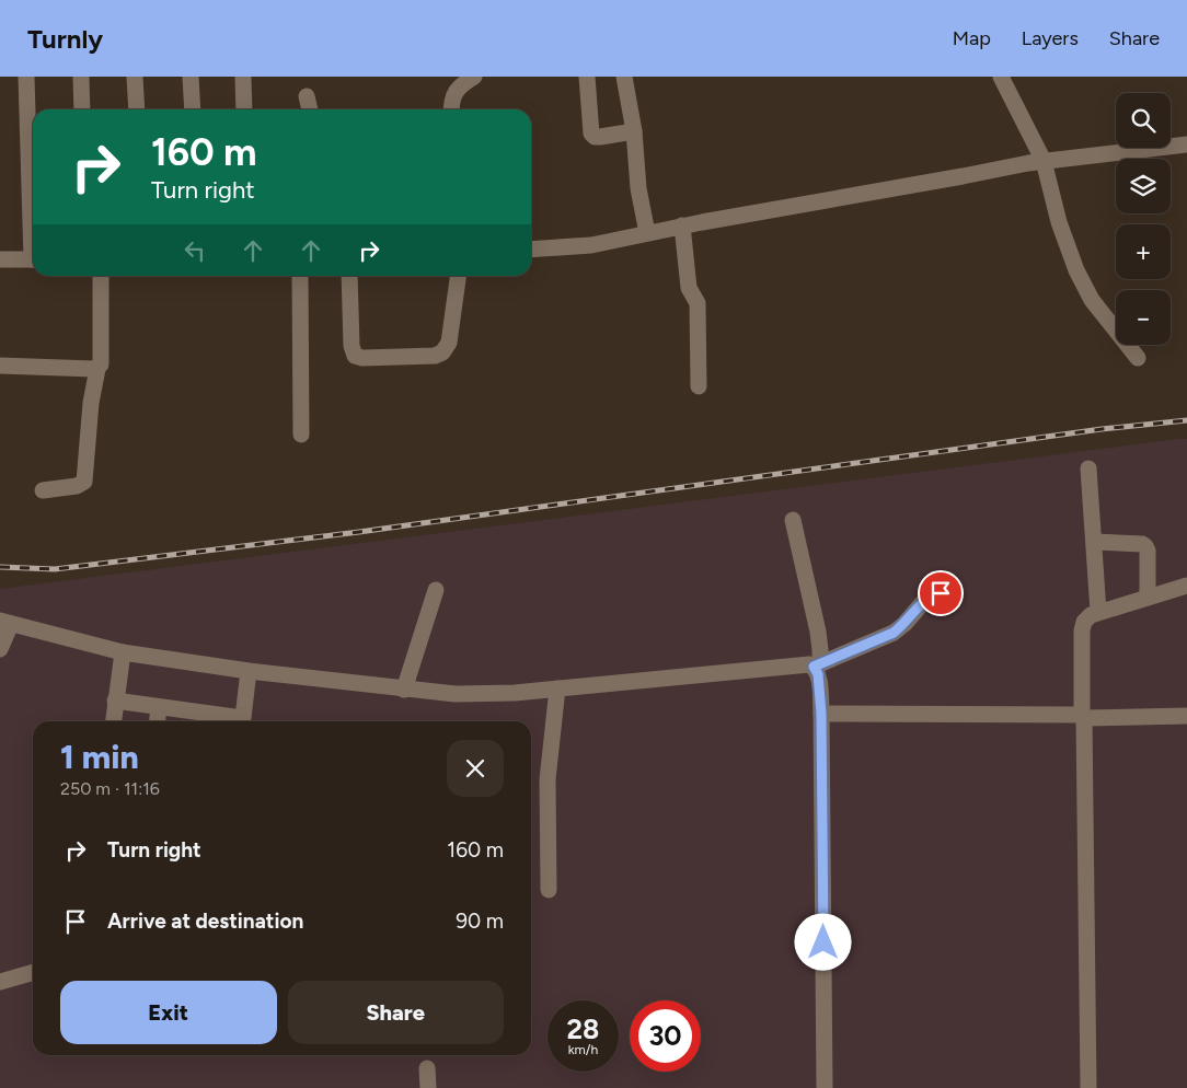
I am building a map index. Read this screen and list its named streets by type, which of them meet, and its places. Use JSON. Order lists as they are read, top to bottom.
{
  "page": {
    "header": "Turnly",
    "nav": ["Map", "Layers", "Share"],
    "map_buttons": ["+", "−"],
    "turn": ["160 m", "Turn right"],
    "heading": ["1 min", "250 m · 11:16"],
    "list": [
      {
        "name": "Turn right",
        "value": "160 m"
      },
      {
        "name": "Arrive at destination",
        "value": "90 m"
      }
    ],
    "buttons": ["Exit", "Share"],
    "speed": "28 km/h",
    "limit": "30"
  }
}
